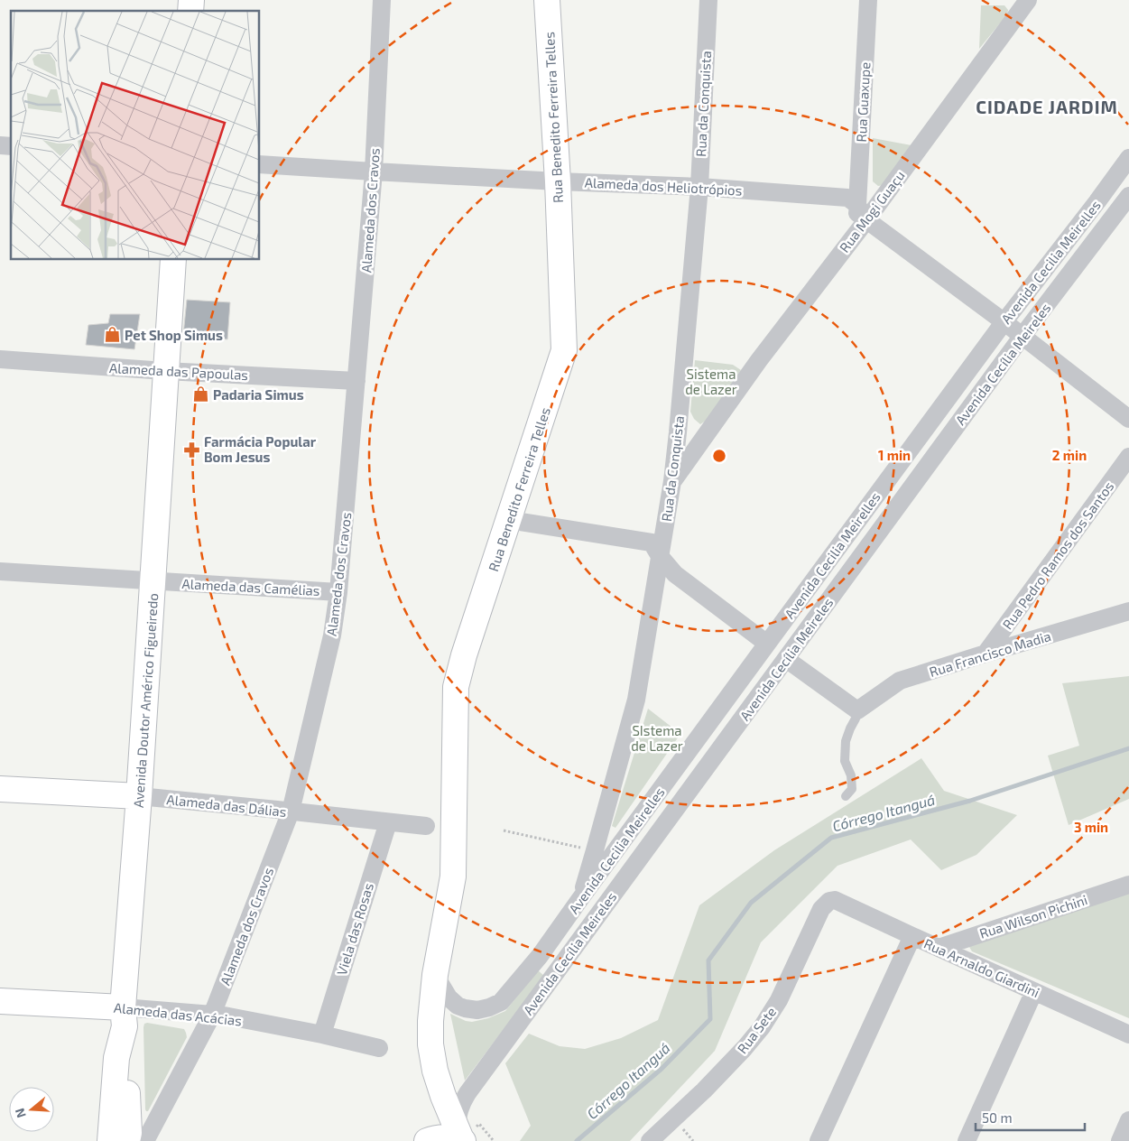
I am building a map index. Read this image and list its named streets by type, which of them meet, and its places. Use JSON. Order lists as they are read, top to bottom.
{
  "streets": {
    "main road": [
      "Rua Benedito Ferreira Telles",
      "Avenida Doutor Américo Figueiredo",
      "Alameda das Dálias",
      "Alameda das Acácias"
    ],
    "street": [
      "Rua Guaxupe",
      "Rua da Conquista",
      "Alameda dos Heliotrópios",
      "Alameda dos Cravos",
      "Rua Mogi Guaçu",
      "Avenida Cecilia Meirelles",
      "Avenida Cecília Meireles",
      "Alameda das Papoulas",
      "Rua Pedro Ramos dos Santos",
      "Alameda das Camélias",
      "Rua Francisco Madia",
      "Rua Wilson Pichini",
      "Viela das Rosas",
      "Rua Arnaldo Giardini",
      "Rua Sete"
    ]
  },
  "crossings": [
    ["Rua Guaxupe", "Alameda dos Heliotrópios"],
    ["Rua da Conquista", "Alameda dos Heliotrópios"],
    ["Rua da Conquista", "Rua Mogi Guaçu"],
    ["Rua da Conquista", "Avenida Cecilia Meirelles"],
    ["Rua Benedito Ferreira Telles", "Alameda dos Heliotrópios"],
    ["Rua Benedito Ferreira Telles", "Avenida Cecilia Meirelles"],
    ["Rua Benedito Ferreira Telles", "Avenida Cecília Meireles"],
    ["Alameda dos Heliotrópios", "Alameda dos Cravos"],
    ["Alameda dos Heliotrópios", "Rua Mogi Guaçu"],
    ["Alameda dos Heliotrópios", "Avenida Cecilia Meirelles"],
    ["Alameda dos Heliotrópios", "Avenida Cecília Meireles"],
    ["Alameda dos Cravos", "Alameda das Papoulas"],
    ["Alameda dos Cravos", "Alameda das Camélias"],
    ["Alameda dos Cravos", "Alameda das Dálias"],
    ["Alameda dos Cravos", "Alameda das Acácias"],
    ["Alameda das Papoulas", "Avenida Doutor Américo Figueiredo"],
    ["Rua Pedro Ramos dos Santos", "Rua Francisco Madia"],
    ["Alameda das Camélias", "Avenida Doutor Américo Figueiredo"],
    ["Avenida Doutor Américo Figueiredo", "Alameda das Dálias"],
    ["Avenida Doutor Américo Figueiredo", "Alameda das Acácias"],
    ["Alameda das Dálias", "Viela das Rosas"],
    ["Rua Wilson Pichini", "Rua Arnaldo Giardini"],
    ["Viela das Rosas", "Alameda das Acácias"],
    ["Rua Arnaldo Giardini", "Rua Sete"]
  ],
  "districts": ["CIDADE JARDIM"],
  "water": ["Córrego Itanguá"],
  "parks": ["Sistema de Lazer", "SIstema de Lazer"],
  "places": {
    "shop": ["Pet Shop Simus", "Padaria Simus"],
    "pharmacy": ["Farmácia Popular Bom Jesus"]
  },
  "scale_bar": "50 m",
  "north": "left",
  "rings": ["1 min", "2 min", "3 min"]
}
